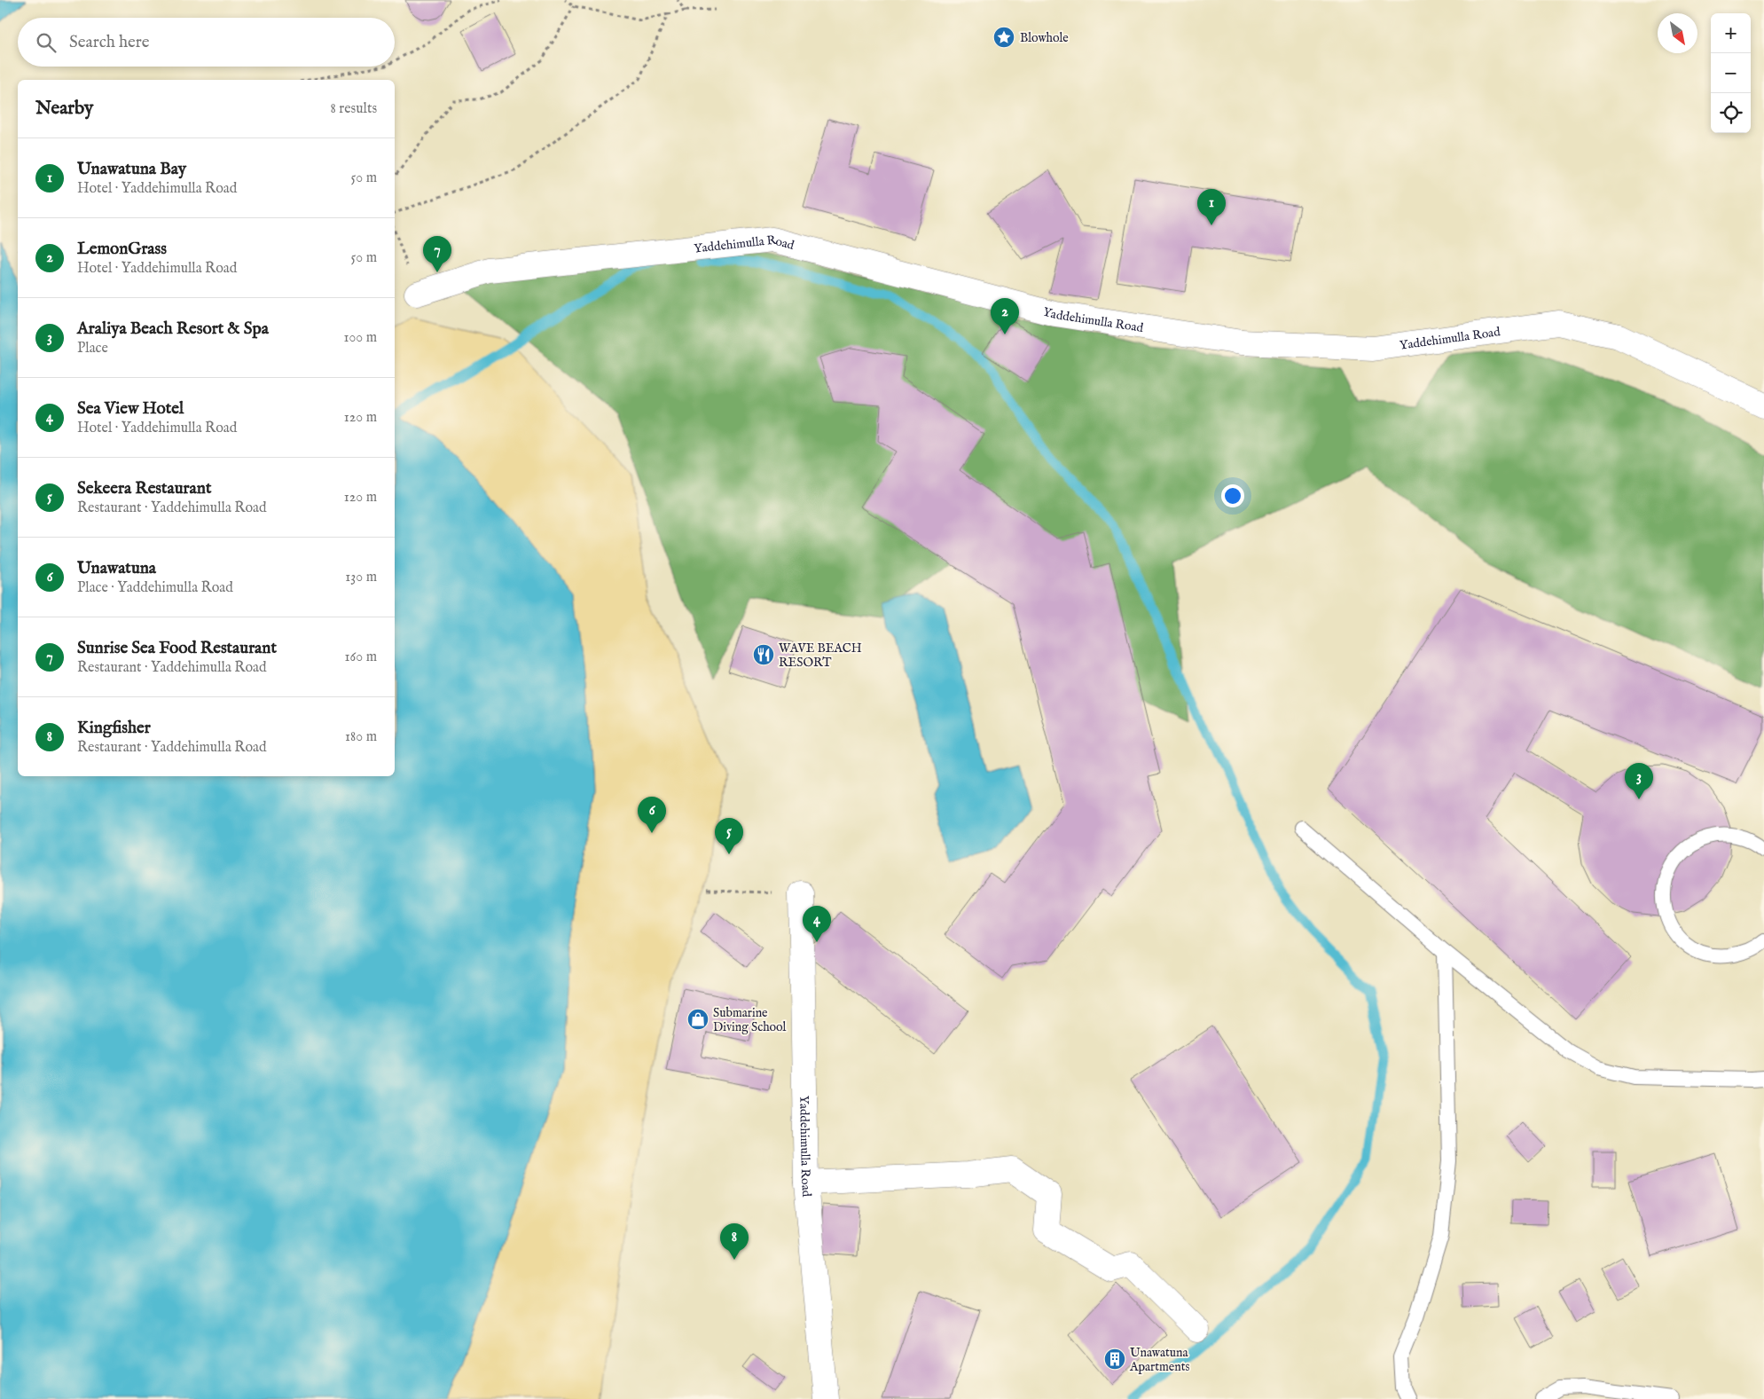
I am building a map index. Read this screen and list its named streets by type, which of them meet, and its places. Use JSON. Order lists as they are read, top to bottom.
{
  "streets": {
    "street": ["Yaddehimulla Road"]
  },
  "places": {
    "place": ["Blowhole"],
    "restaurant": ["WAVE BEACH RESORT"],
    "shop": ["Submarine Diving School"],
    "building": ["Unawatuna Apartments"]
  },
  "north": "bottom right",
  "page": {
    "map_buttons": ["+", "−"],
    "search": "Search here",
    "heading": ["Nearby", "8 results"],
    "list": [
      {
        "mark": "1",
        "name": "Unawatuna Bay",
        "note": "Hotel · Yaddehimulla Road",
        "value": "50 m"
      },
      {
        "mark": "2",
        "name": "LemonGrass",
        "note": "Hotel · Yaddehimulla Road",
        "value": "50 m"
      },
      {
        "mark": "3",
        "name": "Araliya Beach Resort & Spa",
        "note": "Place",
        "value": "100 m"
      },
      {
        "mark": "4",
        "name": "Sea View Hotel",
        "note": "Hotel · Yaddehimulla Road",
        "value": "120 m"
      },
      {
        "mark": "5",
        "name": "Sekeera Restaurant",
        "note": "Restaurant · Yaddehimulla Road",
        "value": "120 m"
      },
      {
        "mark": "6",
        "name": "Unawatuna",
        "note": "Place · Yaddehimulla Road",
        "value": "130 m"
      },
      {
        "mark": "7",
        "name": "Sunrise Sea Food Restaurant",
        "note": "Restaurant · Yaddehimulla Road",
        "value": "160 m"
      },
      {
        "mark": "8",
        "name": "Kingfisher",
        "note": "Restaurant · Yaddehimulla Road",
        "value": "180 m"
      }
    ],
    "pins": [
      "1",
      "7",
      "2",
      "3",
      "6",
      "5",
      "4",
      "8"
    ]
  }
}
